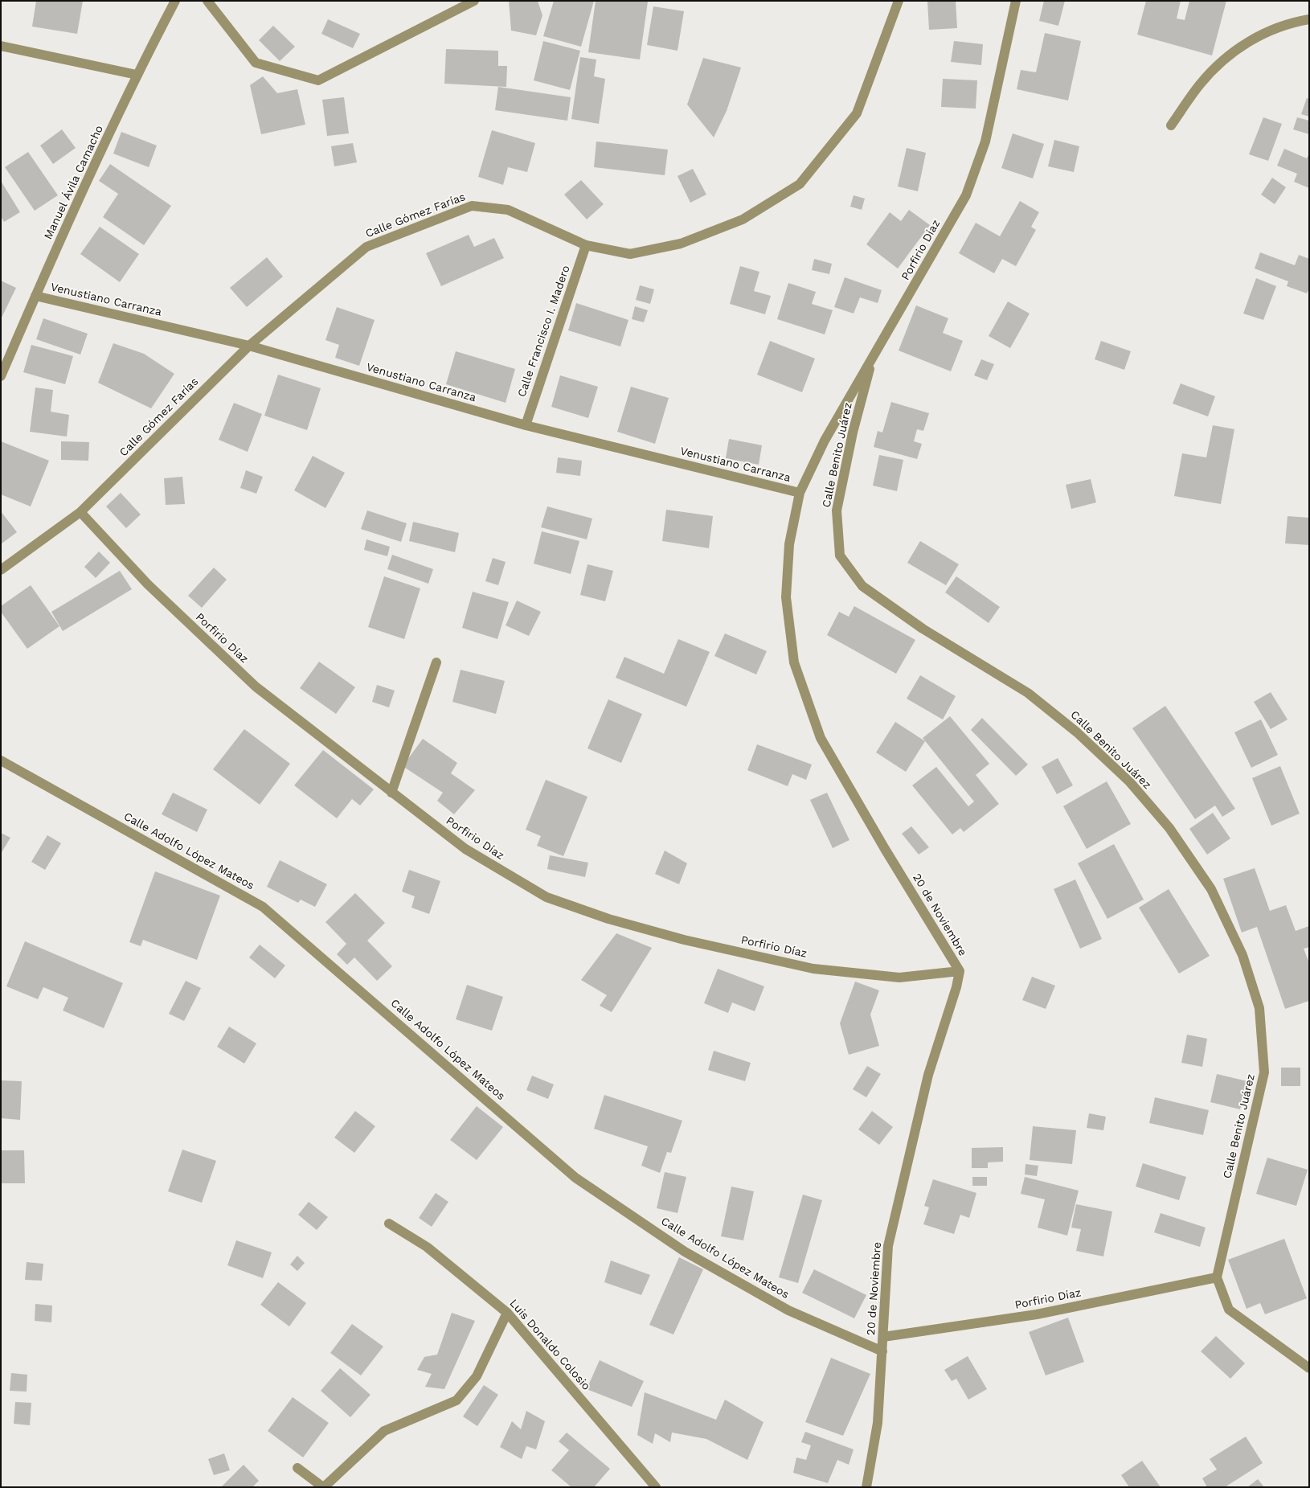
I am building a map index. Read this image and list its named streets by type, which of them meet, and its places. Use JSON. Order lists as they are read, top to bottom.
{
  "streets": {
    "street": [
      "Manuel Ávila Camacho",
      "Calle Gómez Farías",
      "Porfirio Díaz",
      "Venustiano Carranza",
      "Calle Francisco I. Madero",
      "Calle Benito Juárez",
      "Calle Adolfo López Mateos",
      "20 de Noviembre",
      "Luis Donaldo Colosio"
    ]
  },
  "crossings": [
    ["Manuel Ávila Camacho", "Venustiano Carranza"],
    ["Calle Gómez Farías", "Porfirio Díaz"],
    ["Calle Gómez Farías", "Venustiano Carranza"],
    ["Calle Gómez Farías", "Calle Francisco I. Madero"],
    ["Porfirio Díaz", "Venustiano Carranza"],
    ["Porfirio Díaz", "Calle Benito Juárez"],
    ["Porfirio Díaz", "20 de Noviembre"],
    ["Venustiano Carranza", "Calle Francisco I. Madero"],
    ["Venustiano Carranza", "20 de Noviembre"],
    ["Calle Adolfo López Mateos", "20 de Noviembre"]
  ]
}
